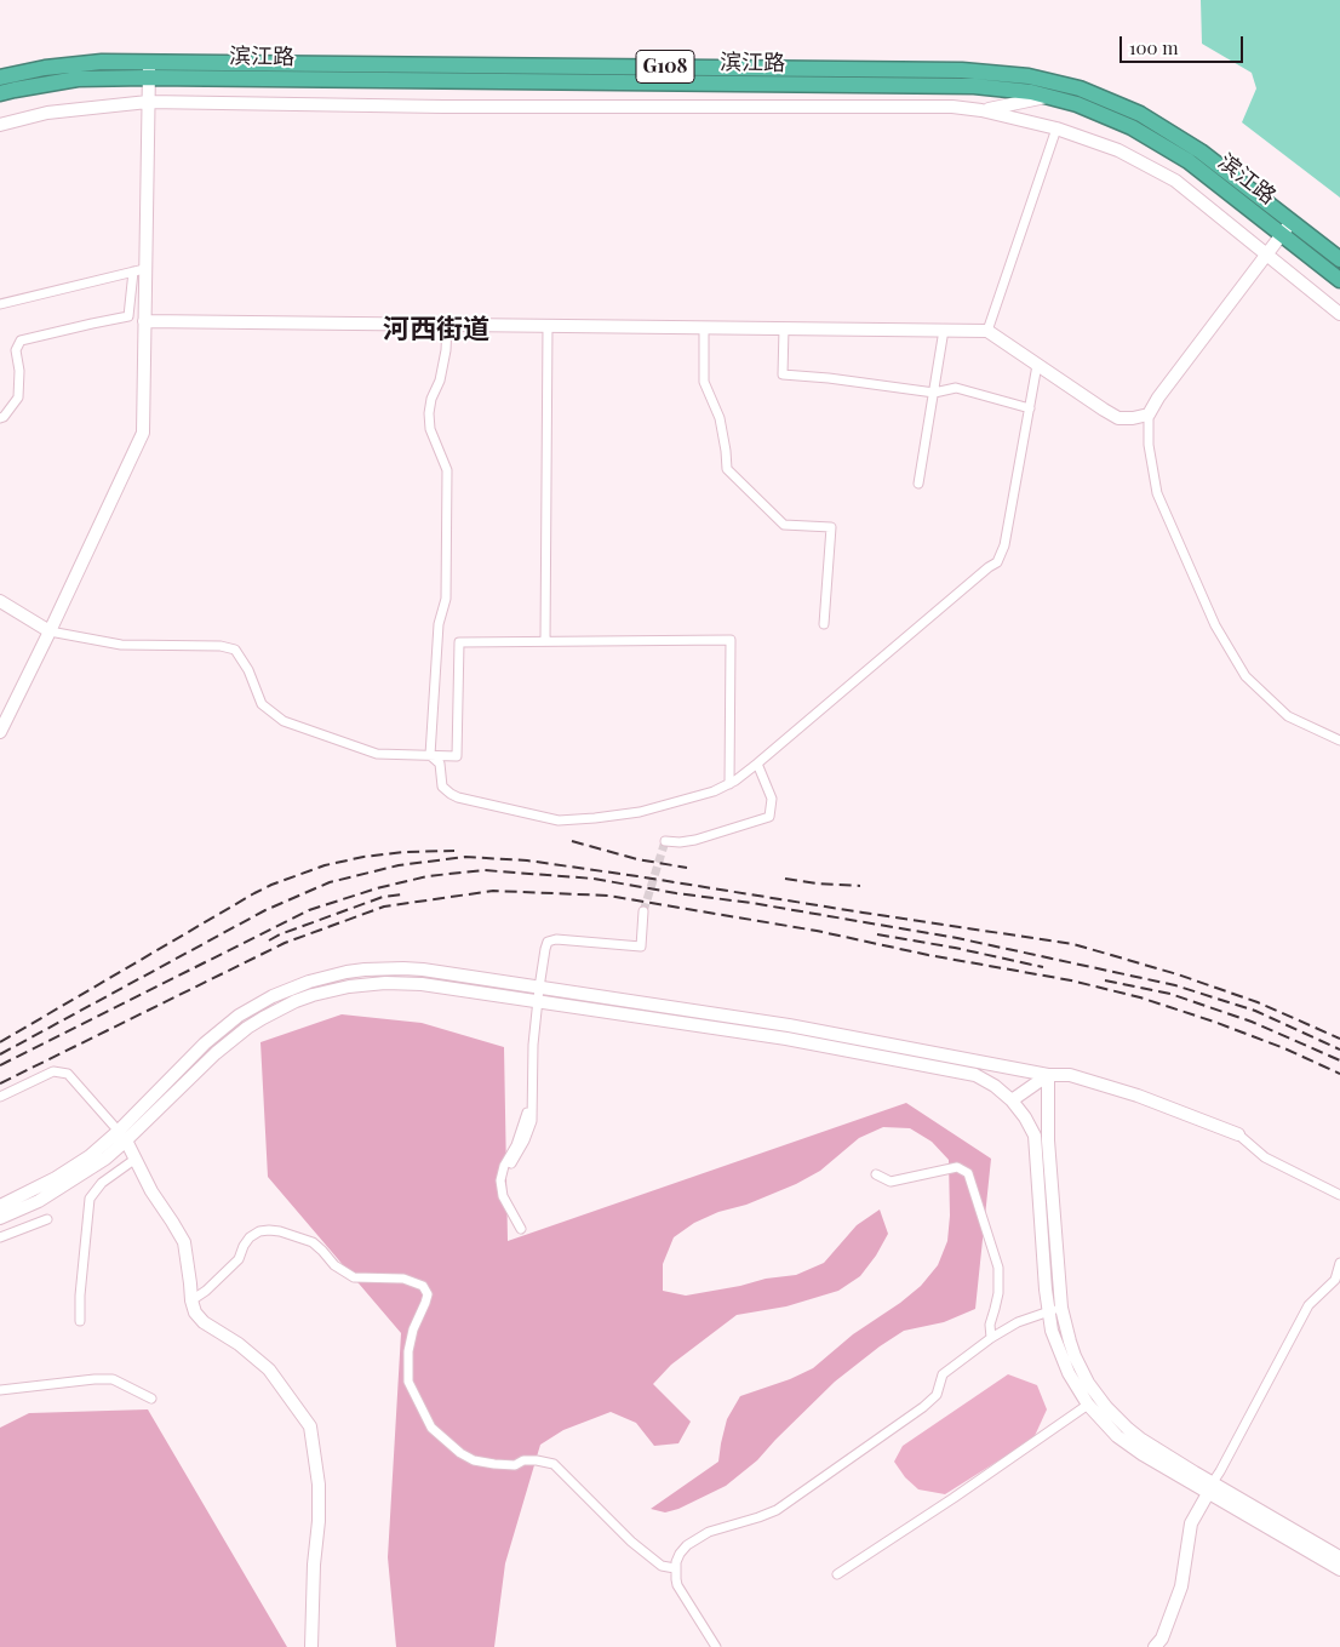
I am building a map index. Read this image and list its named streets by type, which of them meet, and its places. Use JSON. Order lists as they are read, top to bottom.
{
  "streets": {
    "highway": ["滨江路", "G108"]
  },
  "districts": ["河西街道"],
  "scale_bar": "100 m"
}
